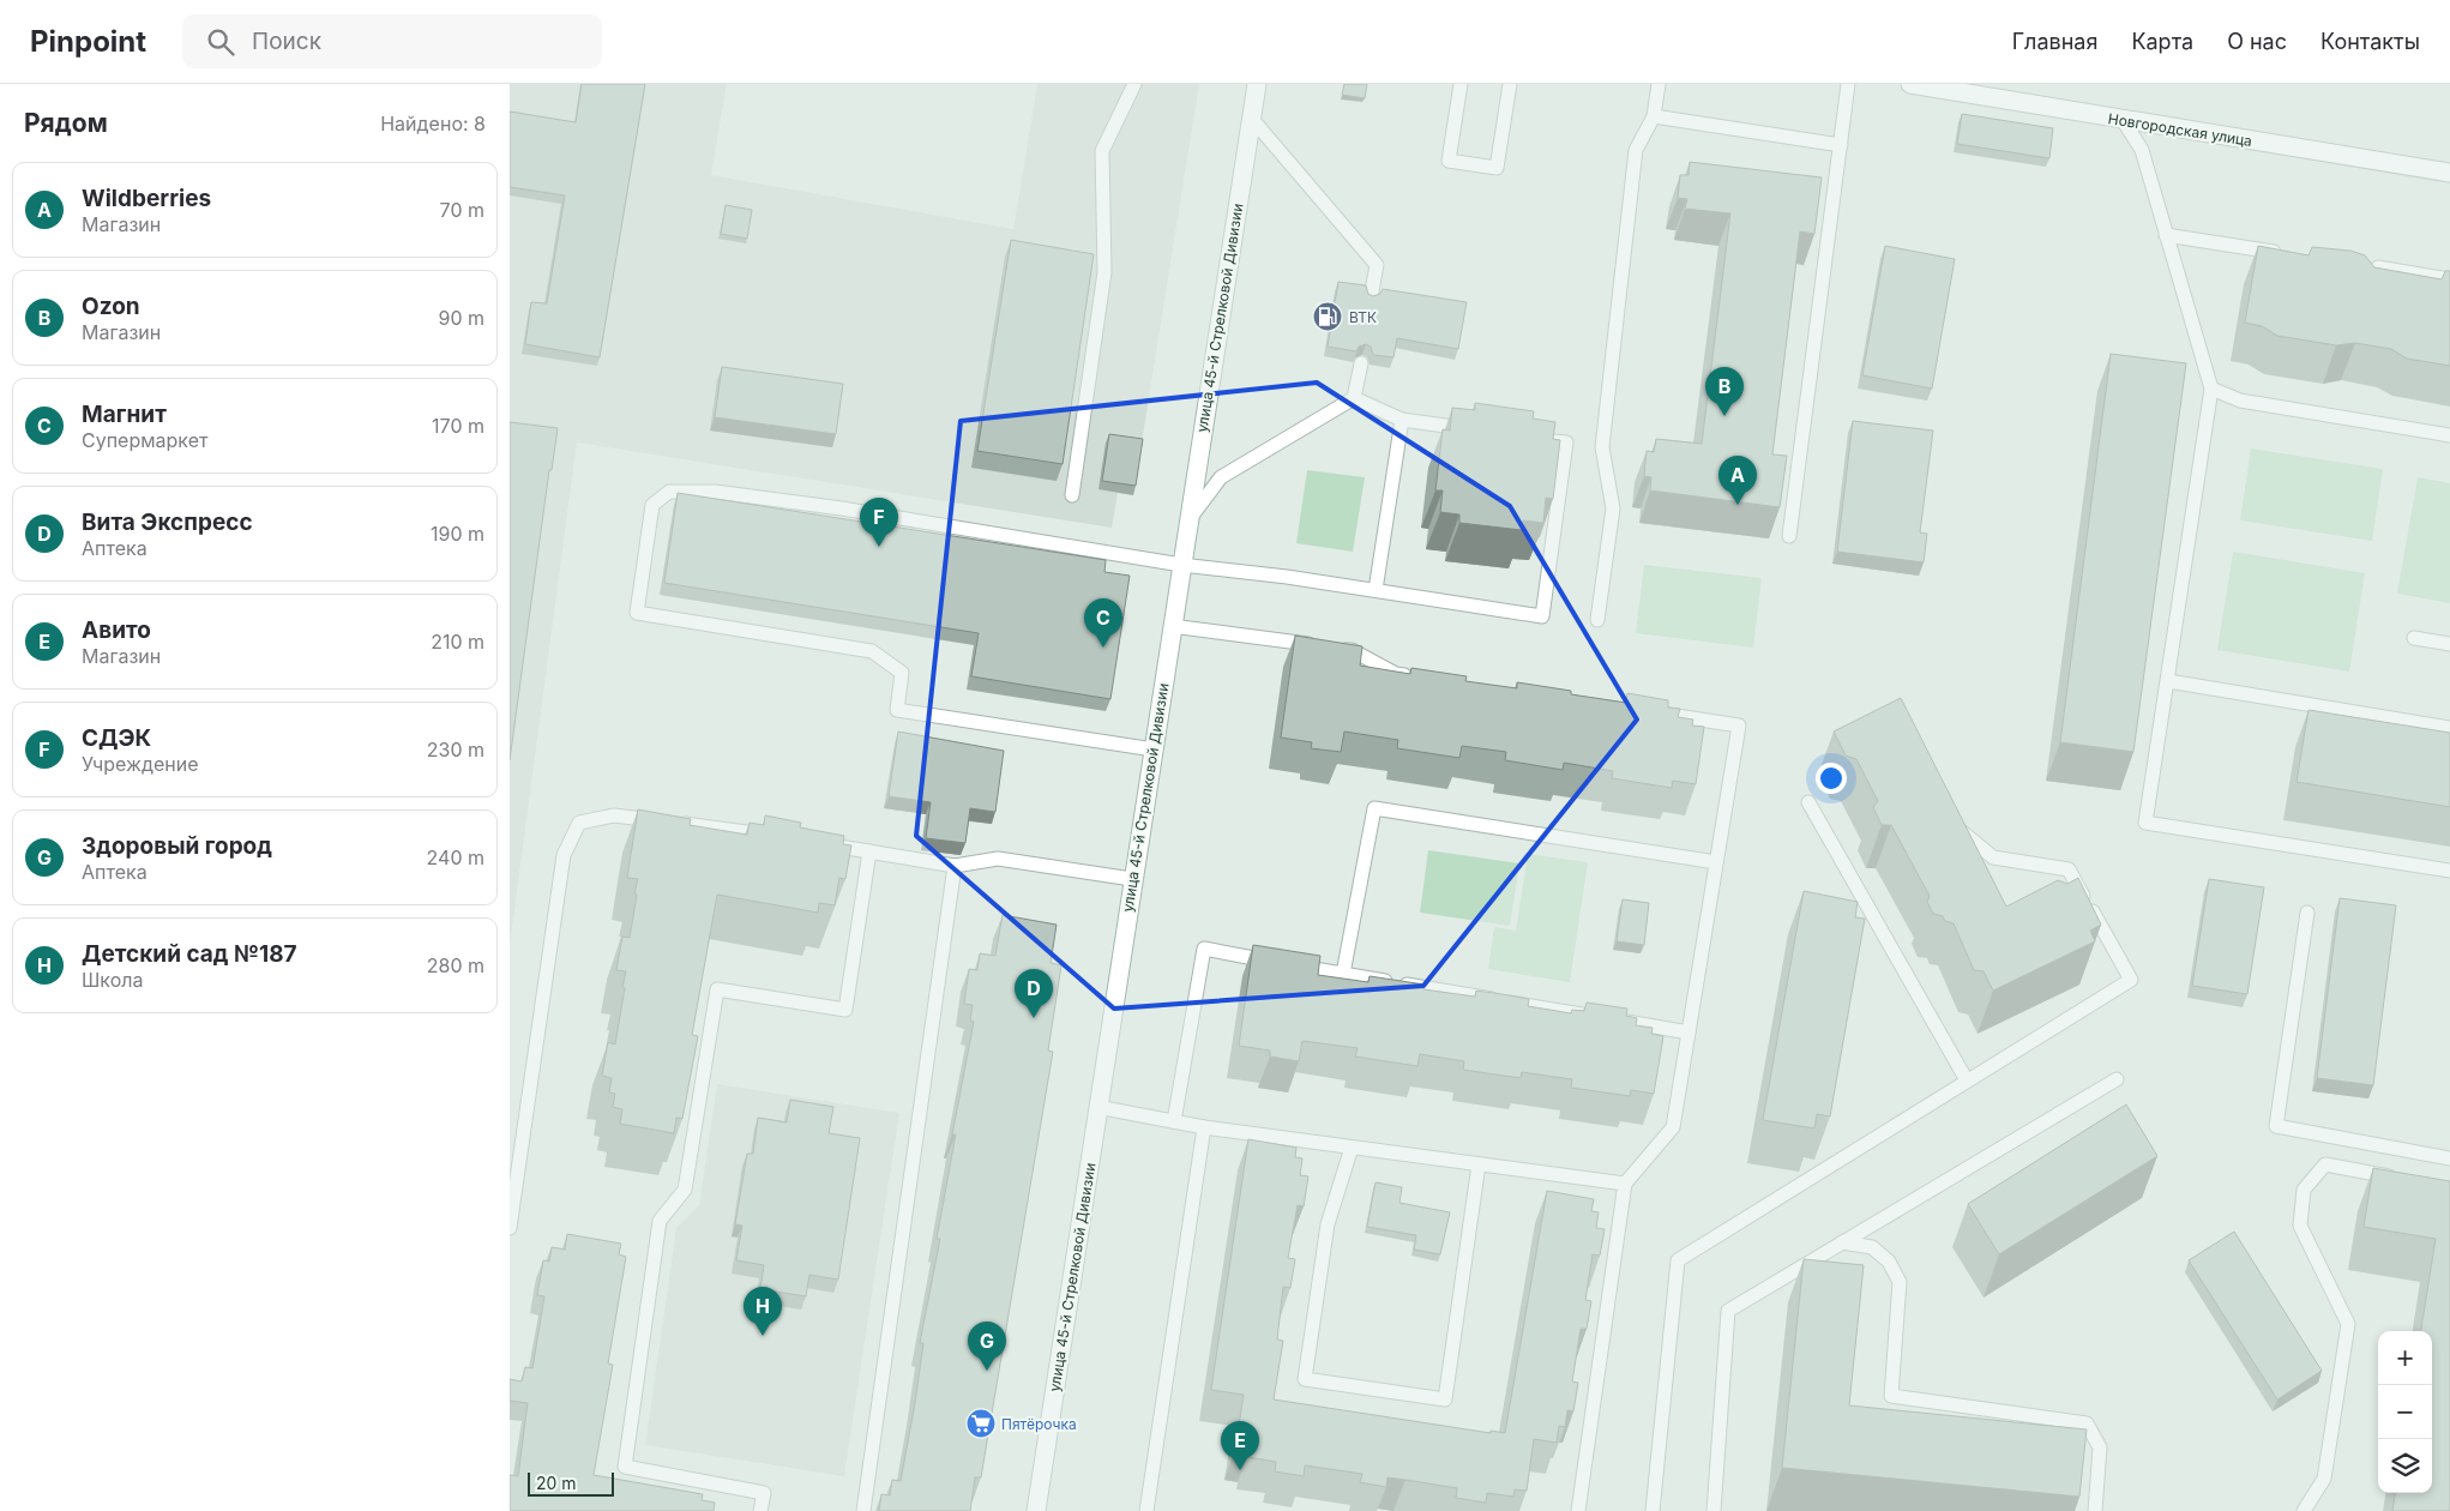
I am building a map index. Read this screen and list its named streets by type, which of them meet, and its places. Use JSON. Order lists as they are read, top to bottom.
{
  "streets": {
    "main road": ["Новгородская улица", "улица 45-й Стрелковой Дивизии"]
  },
  "places": {
    "fuel station": ["ВТК"],
    "supermarket": ["Пятёрочка"]
  },
  "scale_bar": "20 m",
  "page": {
    "header": "Pinpoint",
    "search": "Поиск",
    "nav": [
      "Главная",
      "Карта",
      "О нас",
      "Контакты"
    ],
    "heading": ["Рядом", "Найдено: 8"],
    "list": [
      {
        "mark": "A",
        "name": "Wildberries",
        "note": "Магазин",
        "value": "70 m"
      },
      {
        "mark": "B",
        "name": "Ozon",
        "note": "Магазин",
        "value": "90 m"
      },
      {
        "mark": "C",
        "name": "Магнит",
        "note": "Супермаркет",
        "value": "170 m"
      },
      {
        "mark": "D",
        "name": "Вита Экспресс",
        "note": "Аптека",
        "value": "190 m"
      },
      {
        "mark": "E",
        "name": "Авито",
        "note": "Магазин",
        "value": "210 m"
      },
      {
        "mark": "F",
        "name": "СДЭК",
        "note": "Учреждение",
        "value": "230 m"
      },
      {
        "mark": "G",
        "name": "Здоровый город",
        "note": "Аптека",
        "value": "240 m"
      },
      {
        "mark": "H",
        "name": "Детский сад №187",
        "note": "Школа",
        "value": "280 m"
      }
    ],
    "pins": [
      "B",
      "A",
      "F",
      "C",
      "D",
      "H",
      "G",
      "E"
    ],
    "map_buttons": ["+", "−"],
    "scale": "20 m"
  }
}
